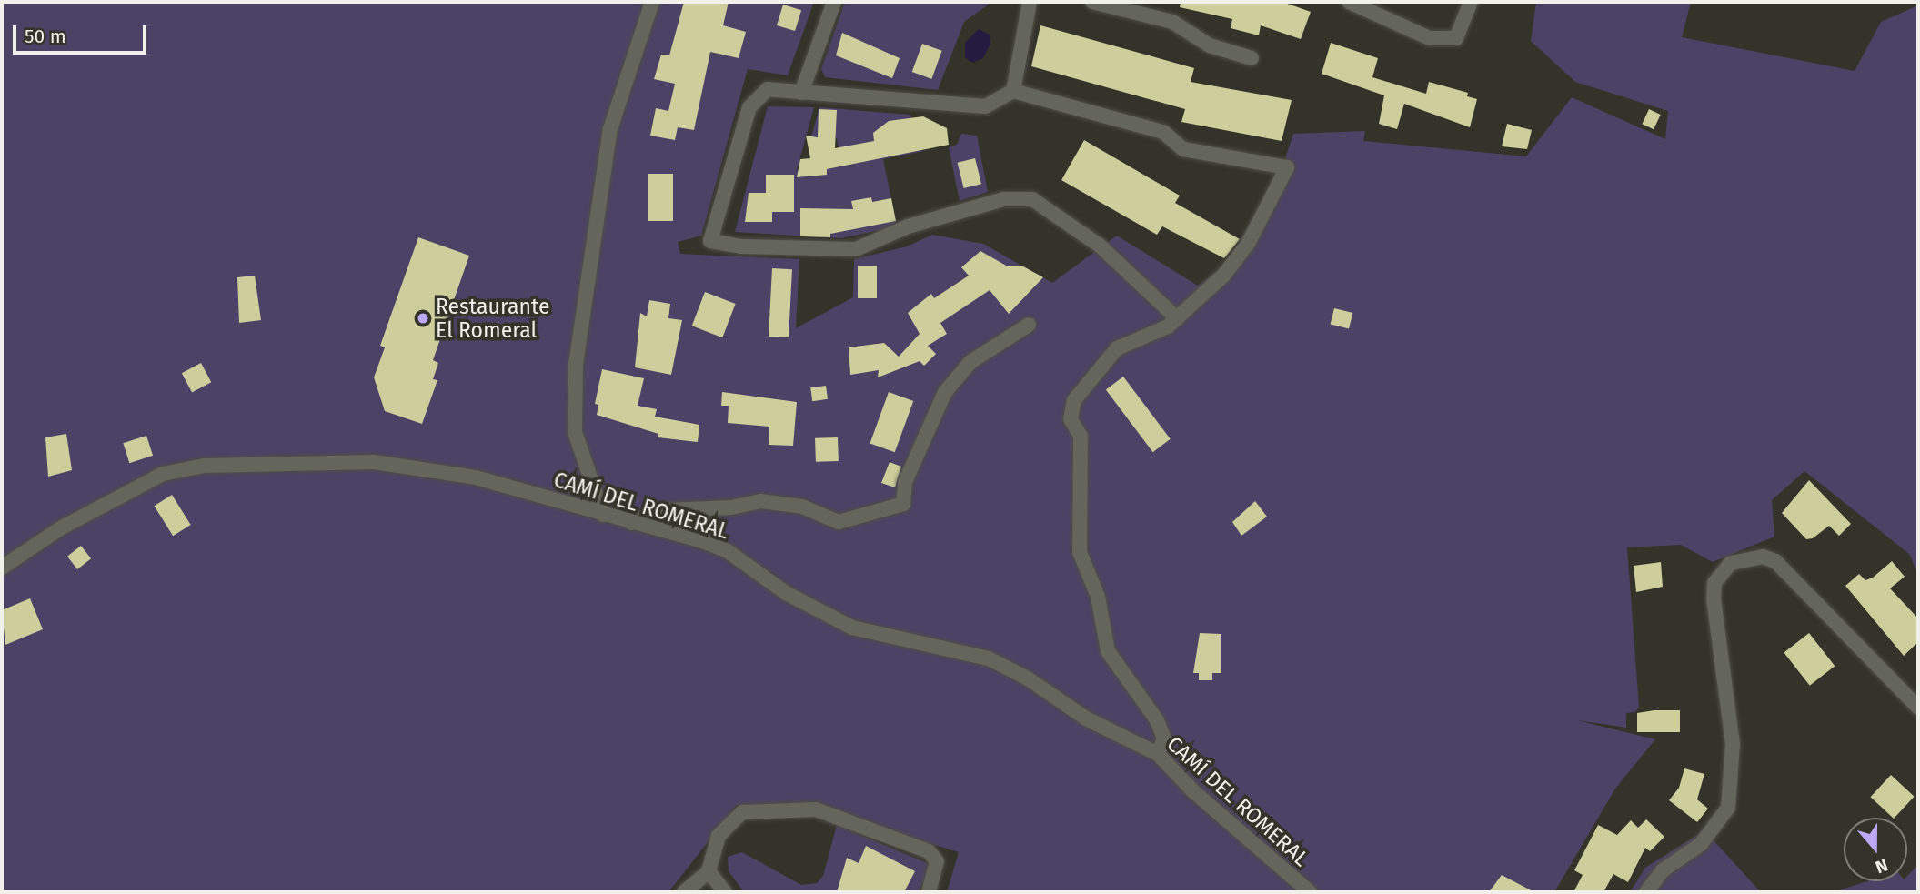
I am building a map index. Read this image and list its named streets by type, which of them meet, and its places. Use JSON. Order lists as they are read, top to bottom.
{
  "streets": {
    "street": ["CAMÍ DEL ROMERAL"]
  },
  "places": ["Restaurante El Romeral"],
  "scale_bar": "50 m",
  "north": "bottom"
}
